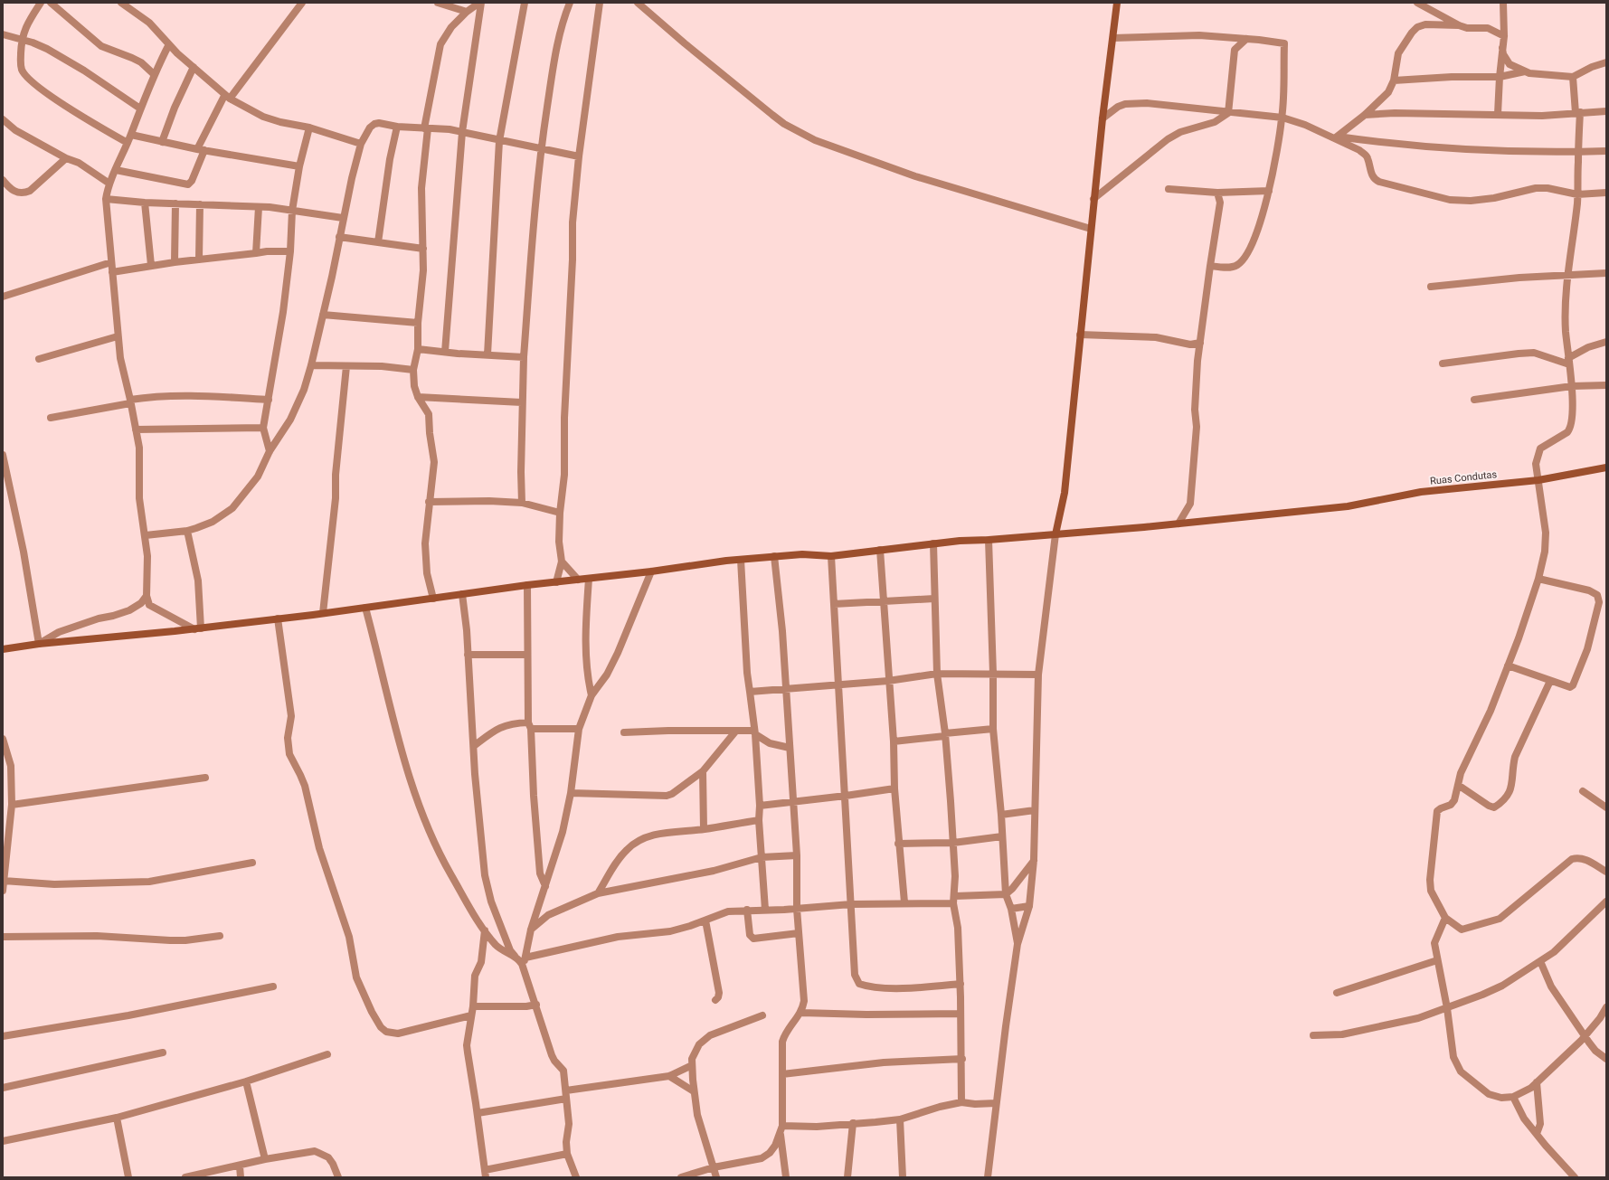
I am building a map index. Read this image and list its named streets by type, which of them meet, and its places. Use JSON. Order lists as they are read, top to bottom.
{
  "streets": {
    "street": ["Ruas Condutas"]
  }
}
